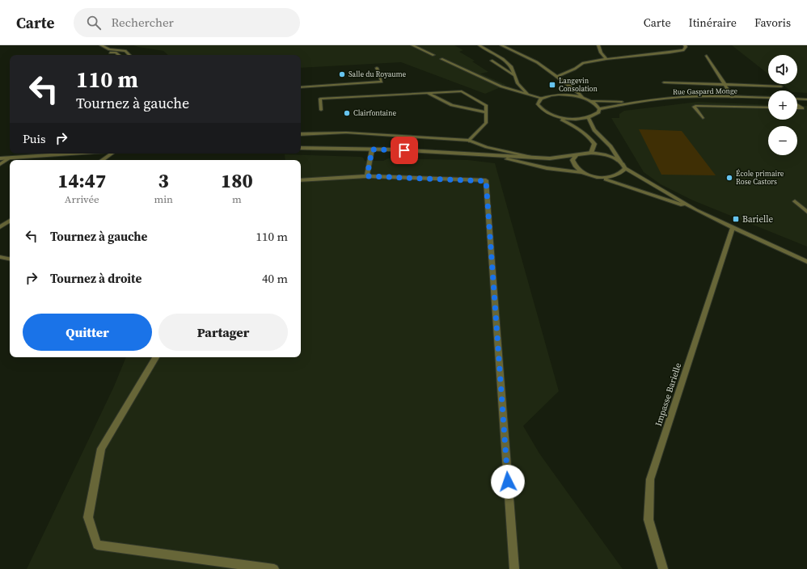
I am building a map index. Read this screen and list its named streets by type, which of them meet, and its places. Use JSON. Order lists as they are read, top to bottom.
{
  "streets": {
    "street": ["Rue Gaspard Monge", "Impasse Barielle"]
  },
  "places": {
    "other": ["Salle du Royaume", "Clairfontaine", "École primaire Rose Castors"],
    "transit": ["Langevin Consolation", "Barielle"]
  },
  "page": {
    "header": "Carte",
    "search": "Rechercher",
    "nav": ["Carte", "Itinéraire", "Favoris"],
    "map_buttons": ["+", "−"],
    "turn": ["110 m", "Tournez à gauche"],
    "then": "Puis",
    "eta": [
      "14:47",
      "Arrivée",
      "3",
      "min",
      "180",
      "m"
    ],
    "list": [
      {
        "name": "Tournez à gauche",
        "value": "110 m"
      },
      {
        "name": "Tournez à droite",
        "value": "40 m"
      }
    ],
    "buttons": ["Quitter", "Partager"]
  }
}
